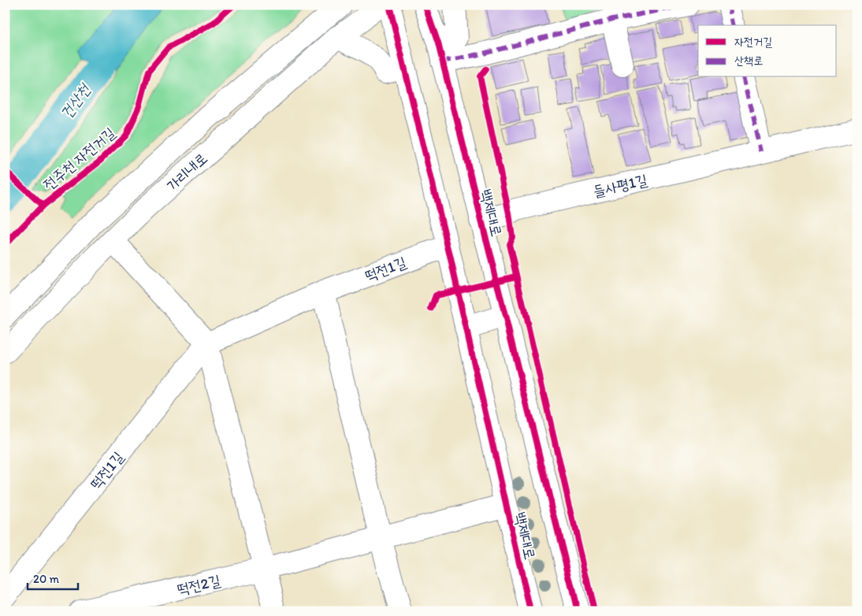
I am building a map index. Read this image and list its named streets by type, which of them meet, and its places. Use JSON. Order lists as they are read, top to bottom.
{
  "streets": {
    "street": [
      "가리내로",
      "들사평1길",
      "백제대로",
      "떡전1길",
      "떡전2길"
    ],
    "cycle path": ["전주천 자전거길"]
  },
  "crossings": [
    ["들사평1길", "백제대로"],
    ["백제대로", "떡전1길"],
    ["백제대로", "떡전2길"]
  ],
  "water": ["건산천"],
  "legend": ["자전거길", "산책로"],
  "scale_bar": "20 m"
}
